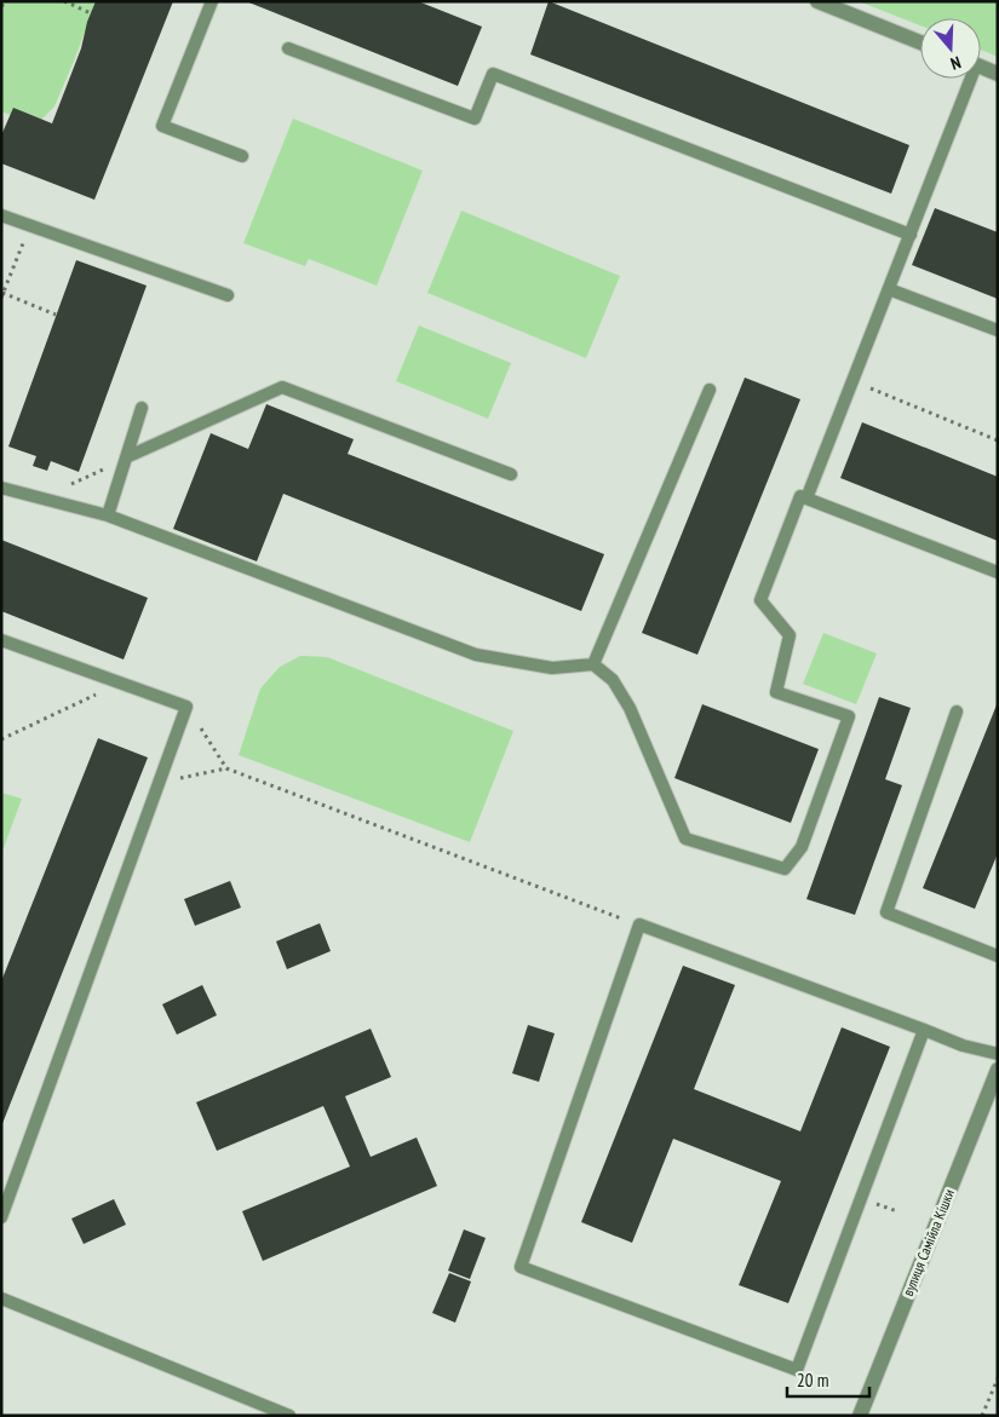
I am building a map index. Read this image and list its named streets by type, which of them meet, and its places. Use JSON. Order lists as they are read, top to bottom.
{
  "streets": {
    "street": ["вулиця Самійла Кішки"]
  },
  "scale_bar": "20 m",
  "north": "bottom"
}
